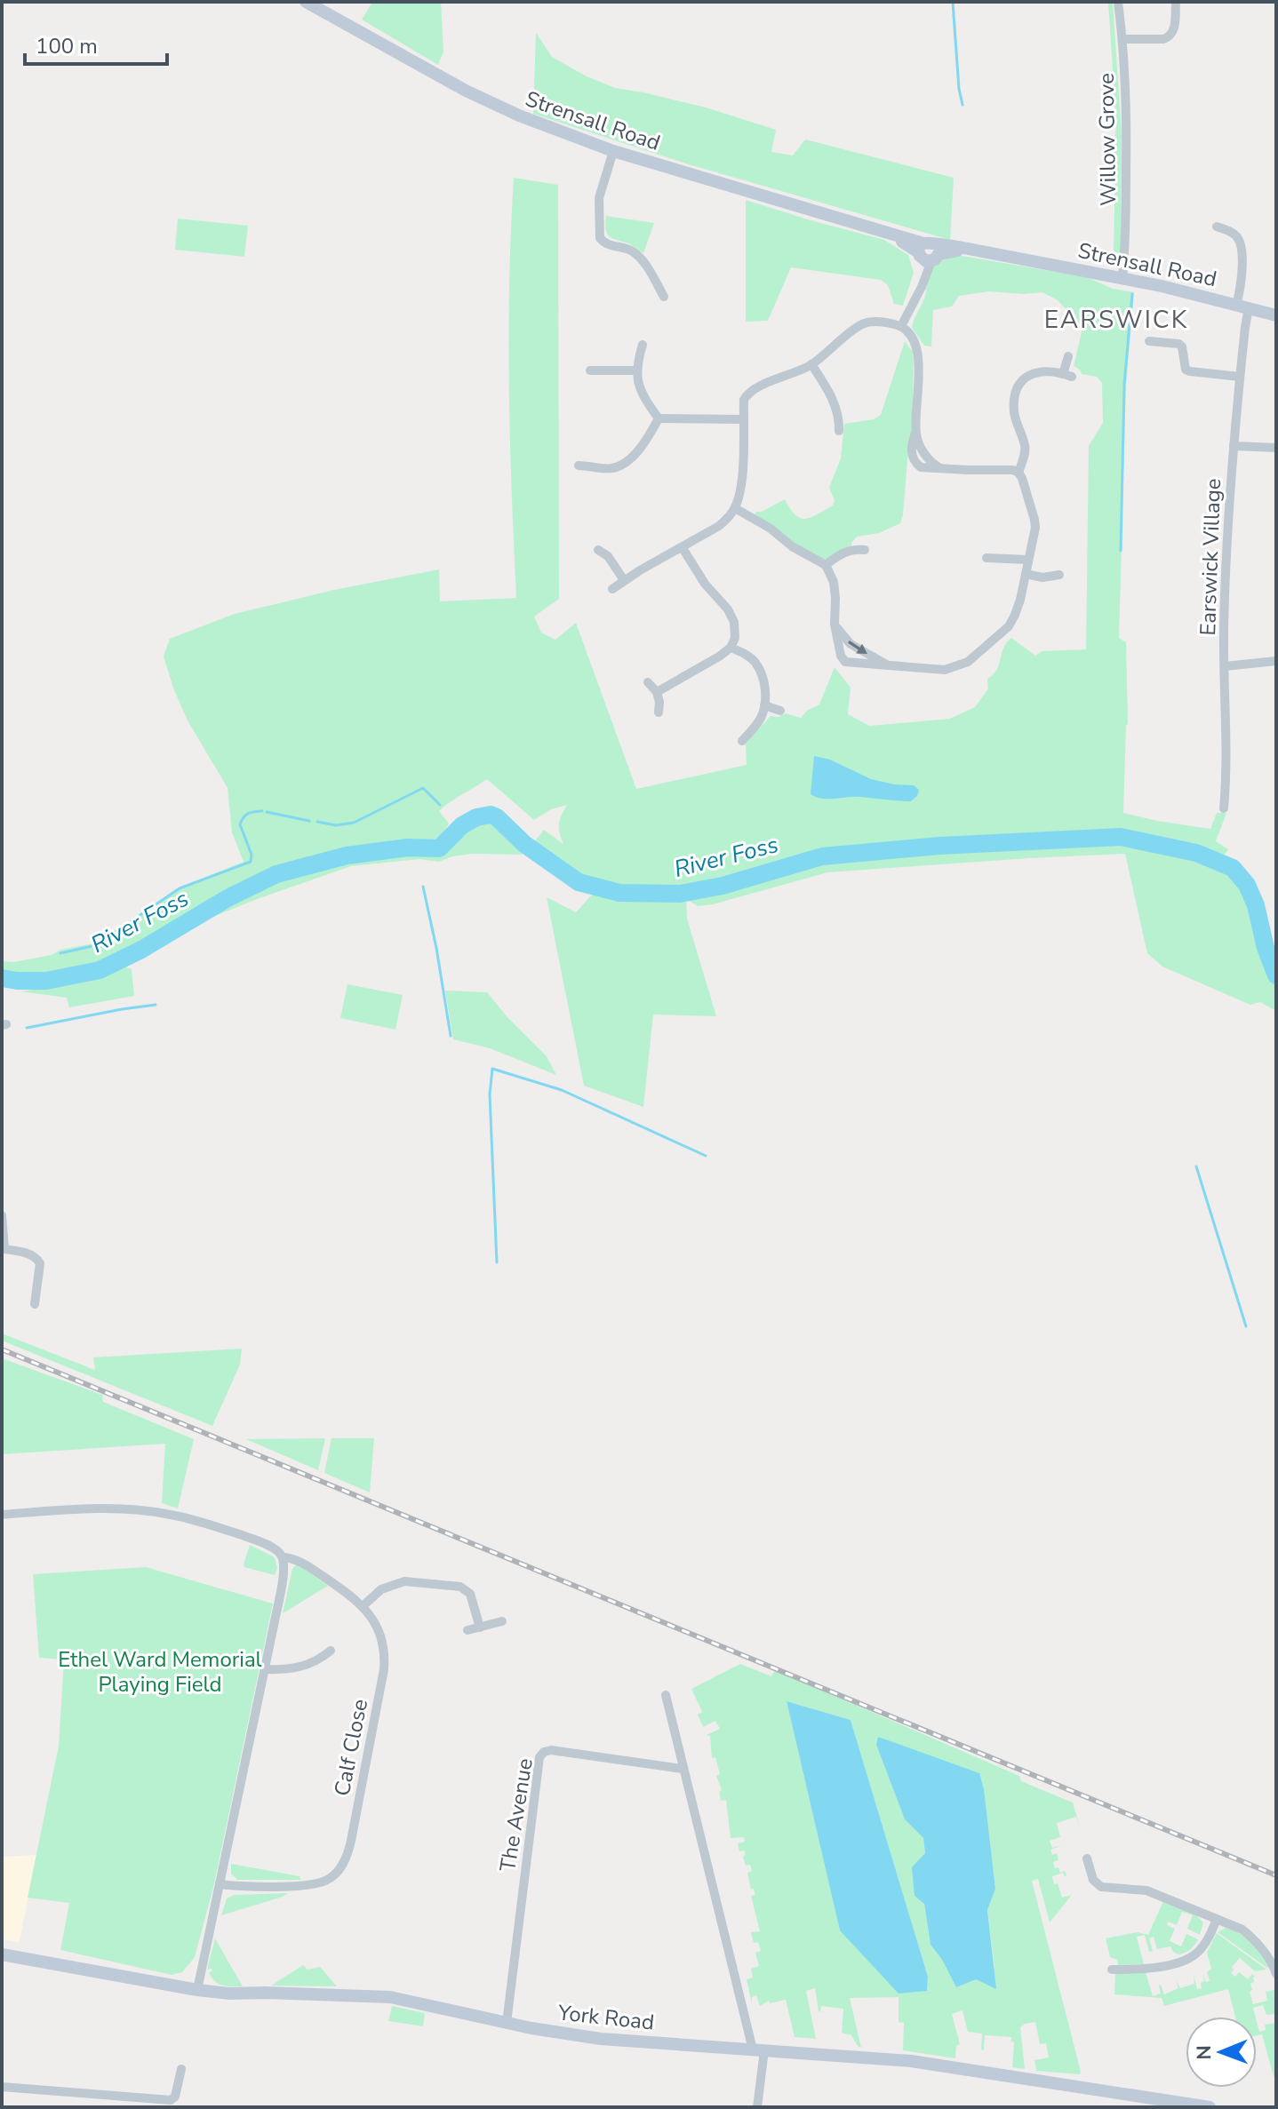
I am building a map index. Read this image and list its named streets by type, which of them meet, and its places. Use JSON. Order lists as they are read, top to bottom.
{
  "streets": {
    "street": [
      "Strensall Road",
      "Willow Grove",
      "Earswick Village",
      "Calf Close",
      "The Avenue",
      "York Road"
    ]
  },
  "crossings": [
    ["Strensall Road", "Willow Grove"],
    ["Strensall Road", "Earswick Village"],
    ["The Avenue", "York Road"]
  ],
  "districts": ["EARSWICK"],
  "water": ["River Foss"],
  "parks": ["Ethel Ward Memorial Playing Field"],
  "scale_bar": "100 m",
  "north": "left"
}
